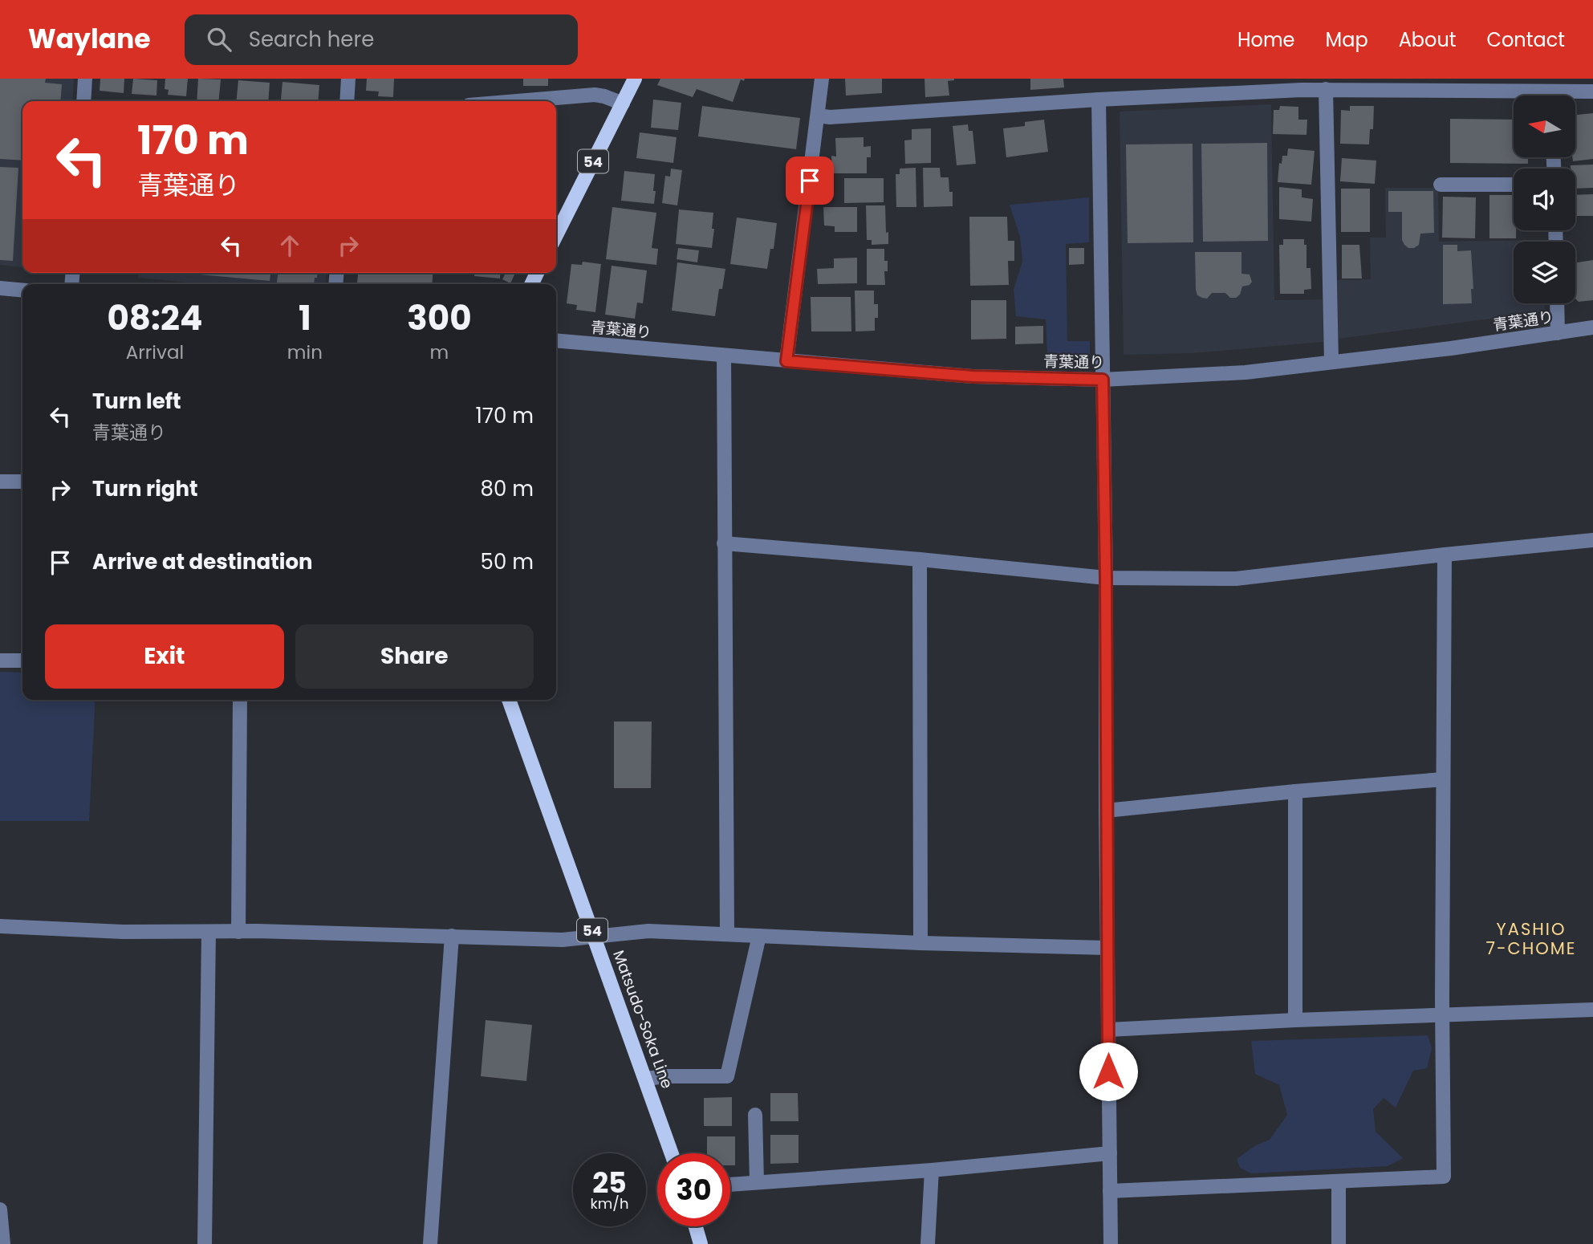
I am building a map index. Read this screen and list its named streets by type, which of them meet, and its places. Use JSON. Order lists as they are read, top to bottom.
{
  "streets": {
    "main road": ["54", "Matsudo-Soka Line"],
    "street": ["青葉通り"]
  },
  "districts": ["YASHIO 7-CHOME"],
  "north": "left",
  "page": {
    "header": "Waylane",
    "search": "Search here",
    "nav": [
      "Home",
      "Map",
      "About",
      "Contact"
    ],
    "turn": ["170 m", "青葉通り"],
    "eta": [
      "08:24",
      "Arrival",
      "1",
      "min",
      "300",
      "m"
    ],
    "list": [
      {
        "name": "Turn left",
        "note": "青葉通り",
        "value": "170 m"
      },
      {
        "name": "Turn right",
        "value": "80 m"
      },
      {
        "name": "Arrive at destination",
        "value": "50 m"
      }
    ],
    "buttons": ["Exit", "Share"],
    "speed": "25 km/h",
    "limit": "30"
  }
}
